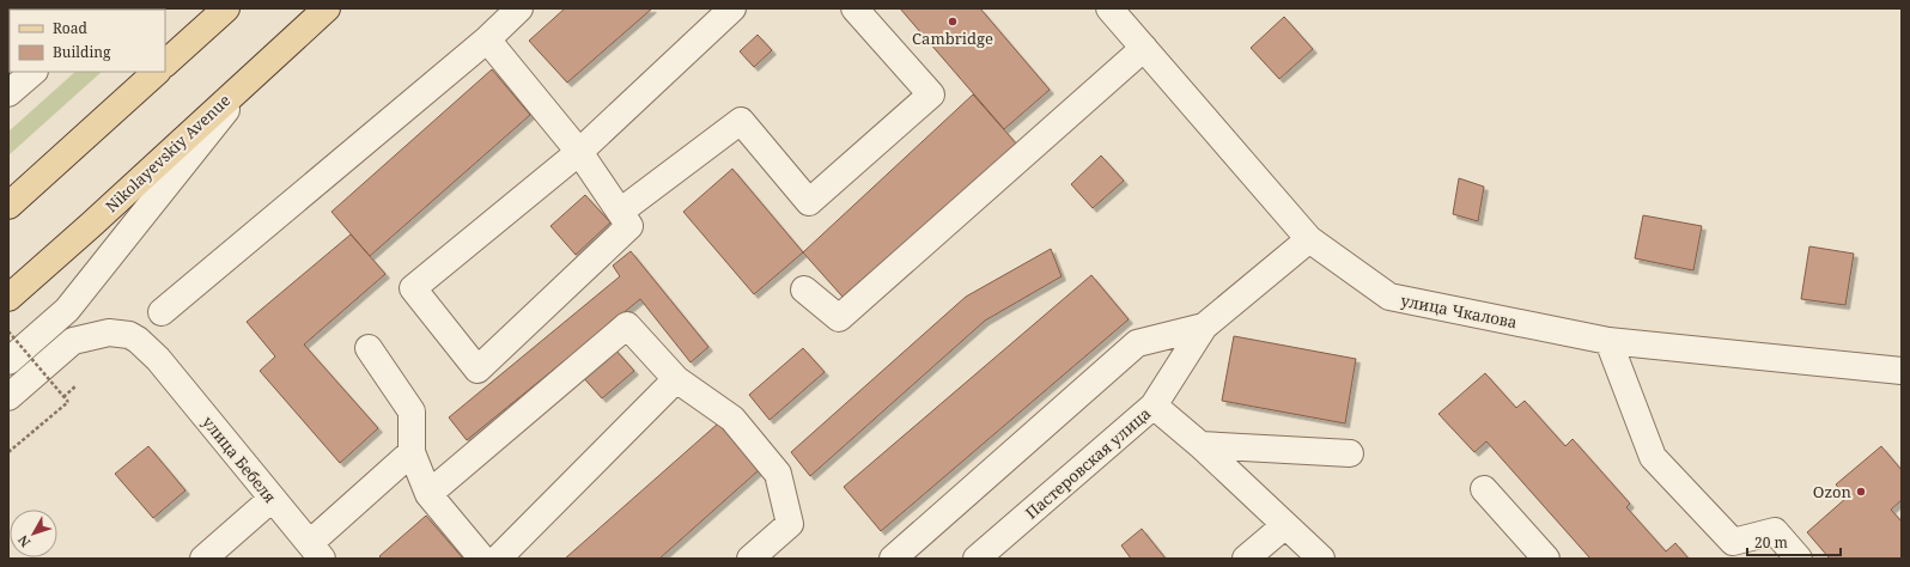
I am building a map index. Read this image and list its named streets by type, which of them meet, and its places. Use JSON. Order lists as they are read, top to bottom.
{
  "streets": {
    "main road": ["Nikolayevskiy Avenue"],
    "street": ["улица Чкалова", "улица Бебеля", "Пастеровская улица"]
  },
  "crossings": [
    ["улица Чкалова", "Пастеровская улица"]
  ],
  "places": ["Cambridge", "Ozon"],
  "legend": ["Road", "Building"],
  "scale_bar": "20 m",
  "north": "bottom left"
}
